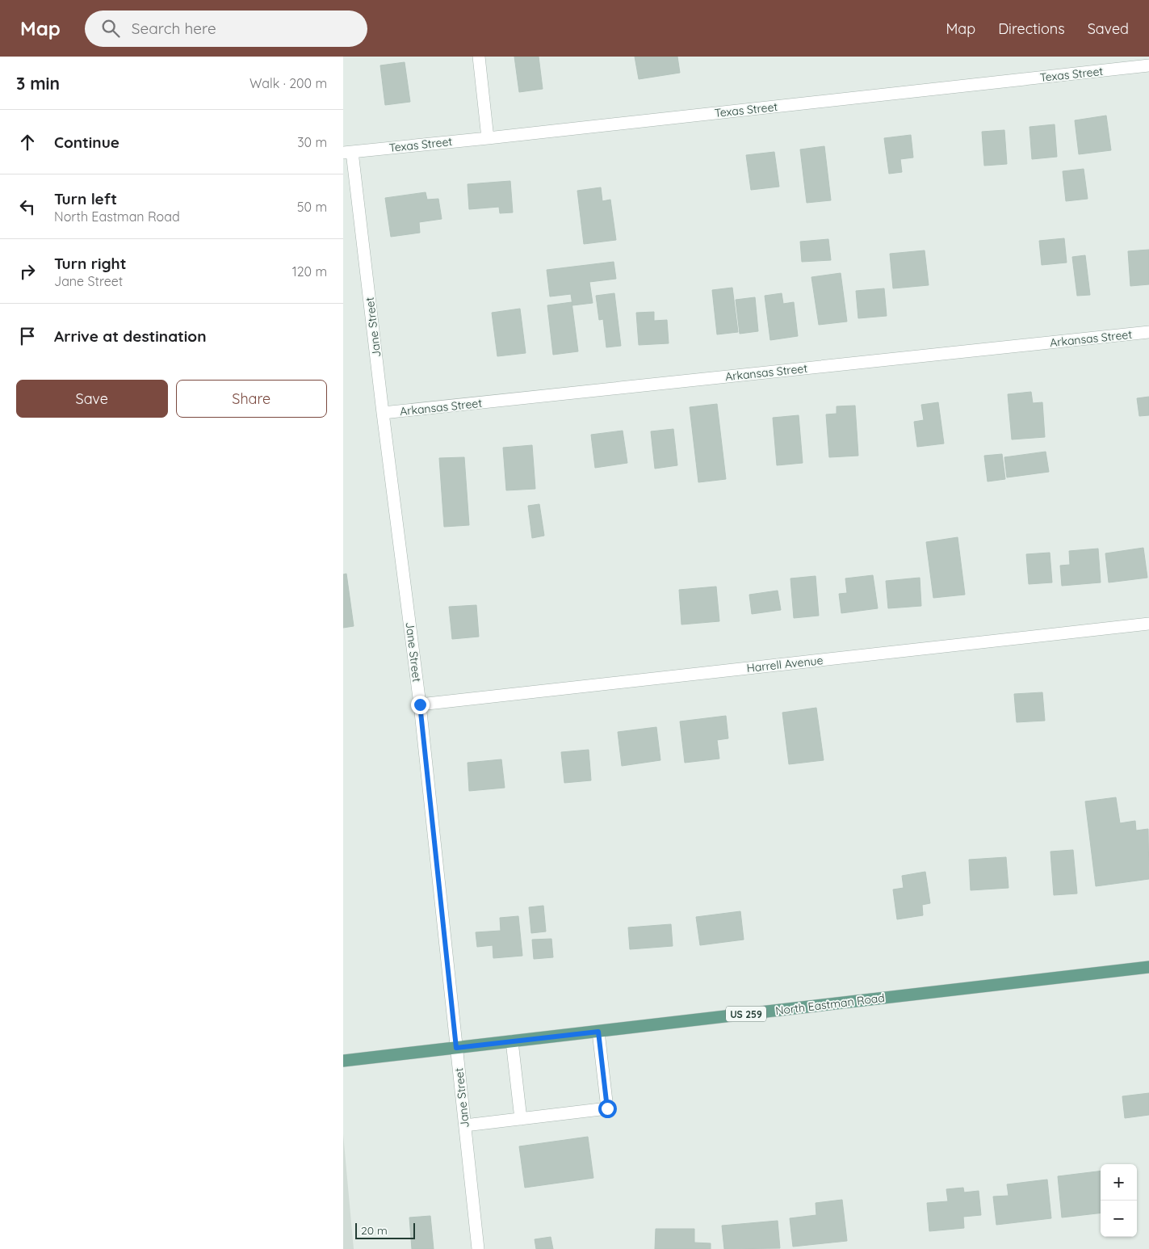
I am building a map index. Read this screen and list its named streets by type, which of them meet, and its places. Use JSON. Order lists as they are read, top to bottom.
{
  "streets": {
    "main road": ["North Eastman Road", "US 259"],
    "street": [
      "Texas Street",
      "Jane Street",
      "Arkansas Street",
      "Harrell Avenue"
    ]
  },
  "crossings": [
    ["Texas Street", "Jane Street"],
    ["Jane Street", "Arkansas Street"],
    ["Jane Street", "Harrell Avenue"],
    ["Jane Street", "North Eastman Road"]
  ],
  "scale_bar": "20 m",
  "page": {
    "header": "Map",
    "search": "Search here",
    "nav": ["Map", "Directions", "Saved"],
    "heading": ["3 min", "Walk · 200 m"],
    "list": [
      ["Continue", "30 m"],
      ["Turn left", "North Eastman Road", "50 m"],
      ["Turn right", "Jane Street", "120 m"],
      "Arrive at destination"
    ],
    "buttons": ["Save", "Share"],
    "map_buttons": ["+", "−"],
    "scale": "20 m"
  }
}
